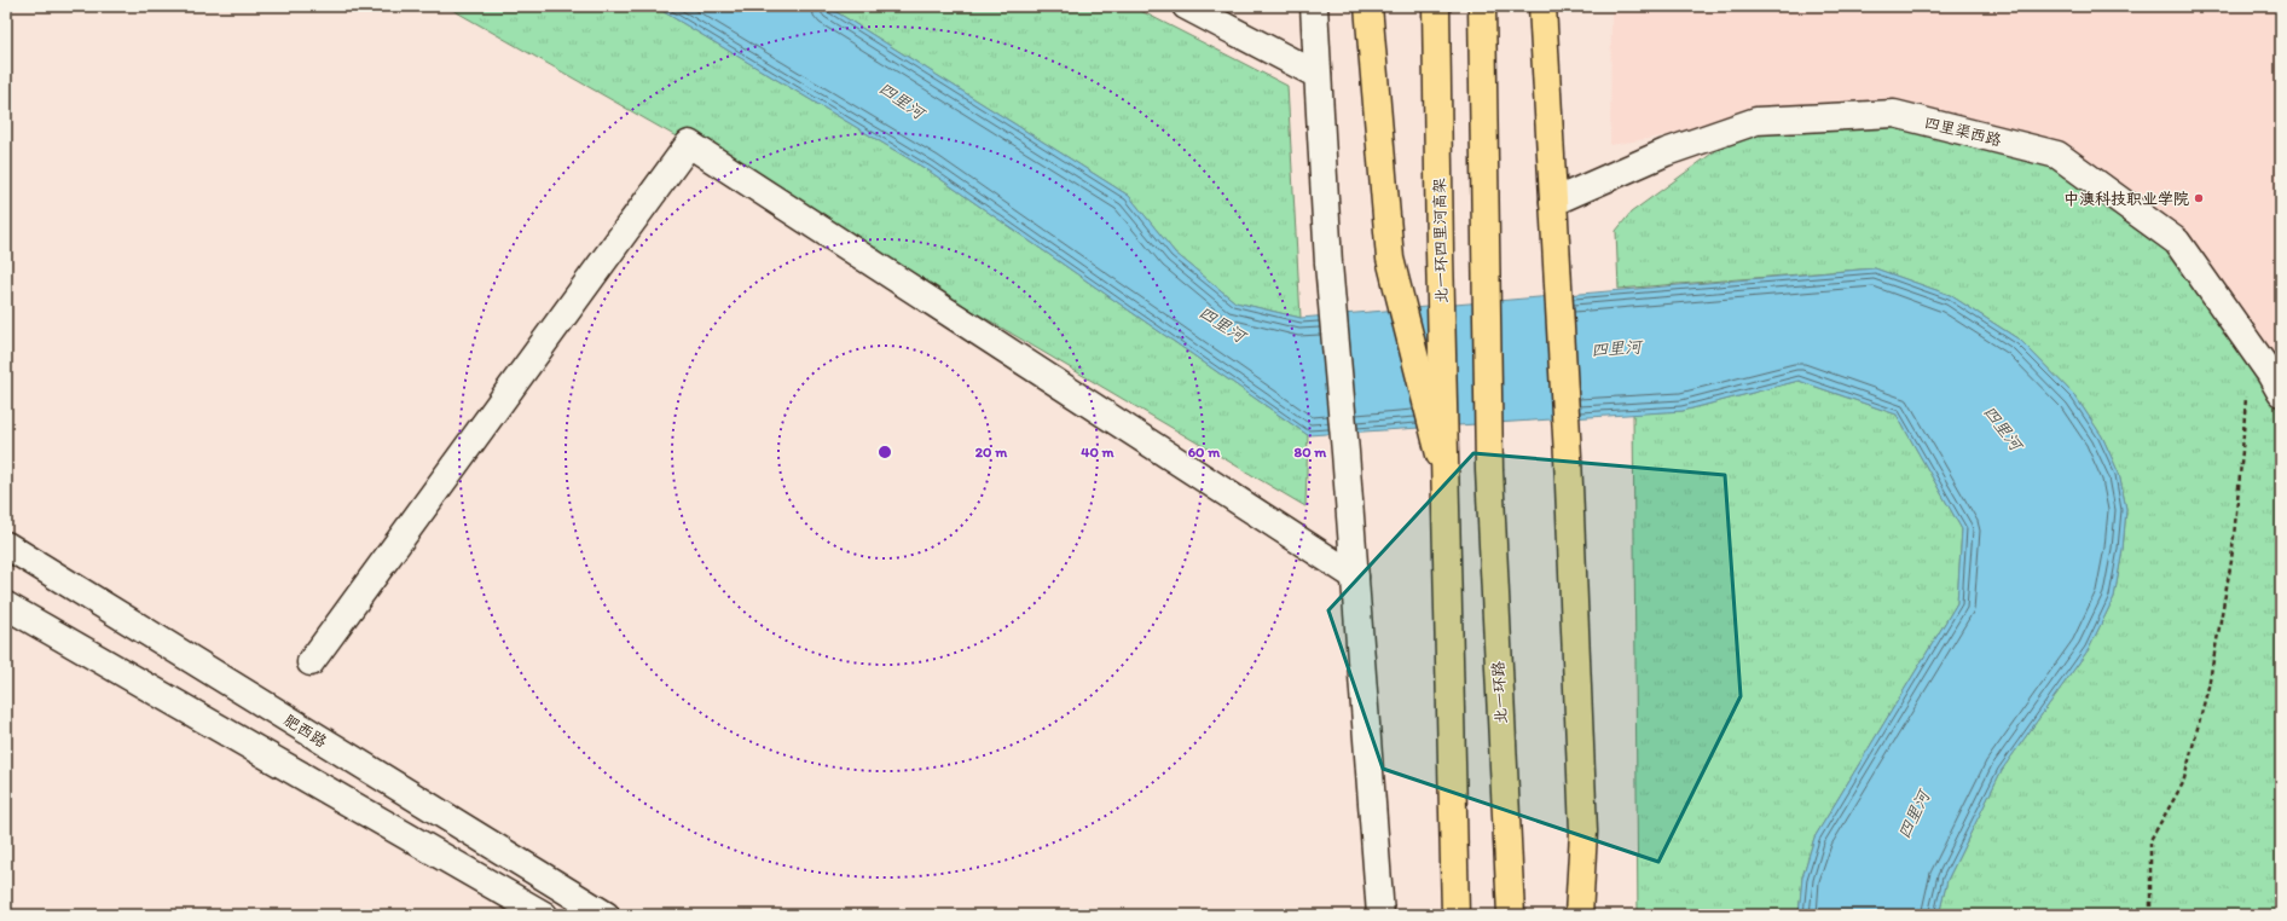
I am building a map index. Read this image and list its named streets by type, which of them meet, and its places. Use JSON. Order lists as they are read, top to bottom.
{
  "streets": {
    "main road": ["北一环四里河高架", "北一环路"],
    "street": ["四里渠西路", "肥西路"]
  },
  "water": ["四里河"],
  "places": ["中澳科技职业学院"],
  "rings": [
    "20 m",
    "40 m",
    "60 m",
    "80 m"
  ]
}
